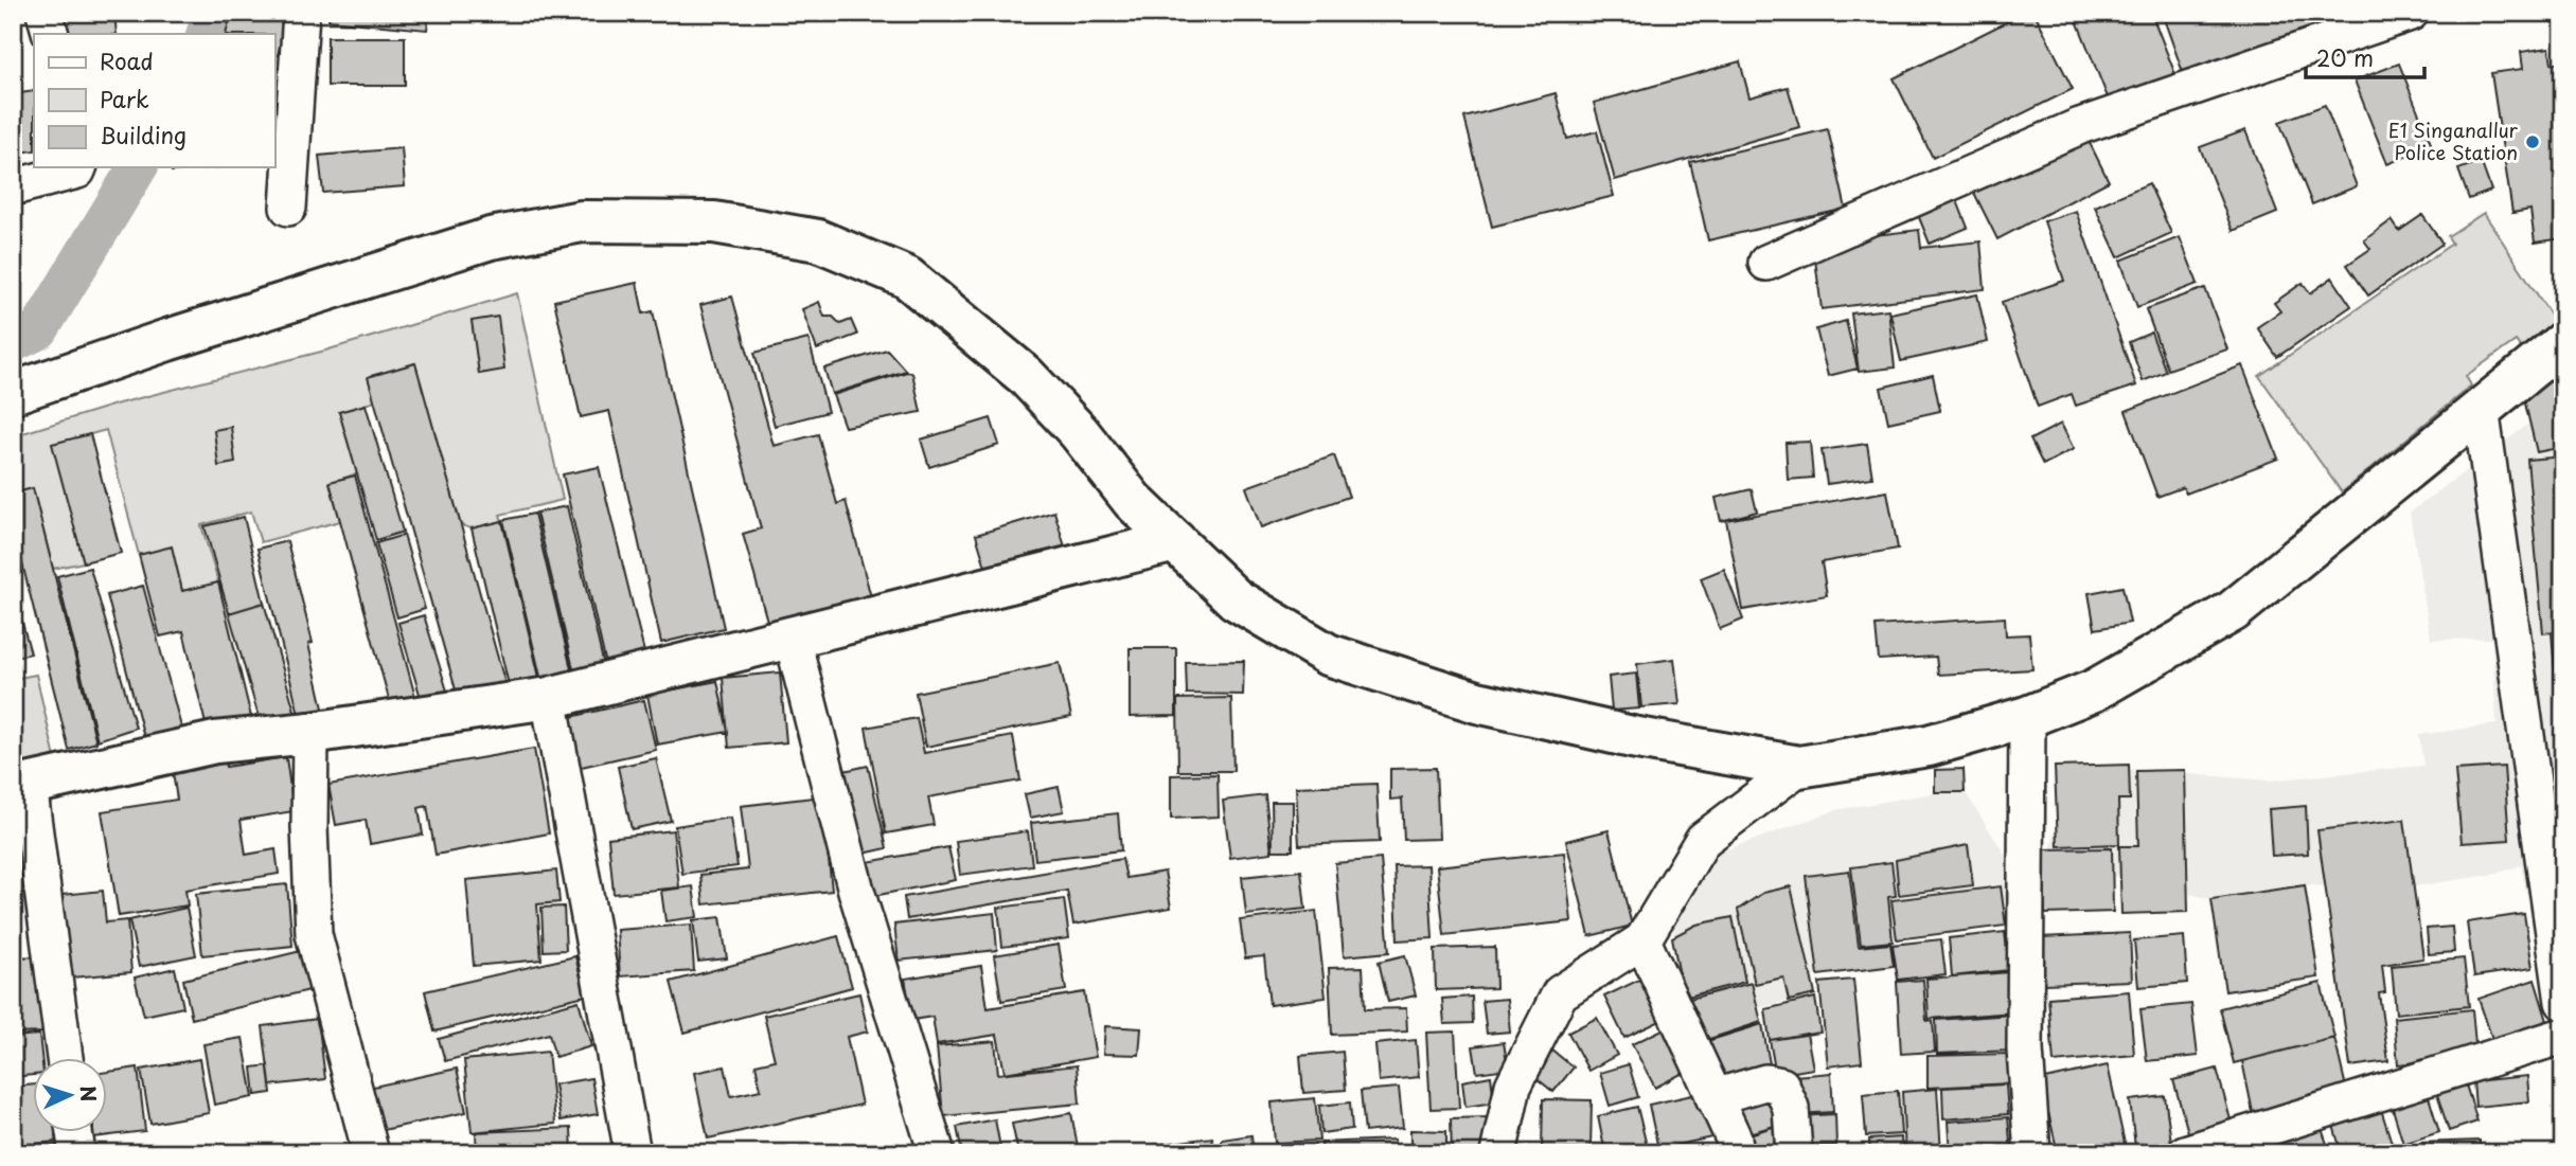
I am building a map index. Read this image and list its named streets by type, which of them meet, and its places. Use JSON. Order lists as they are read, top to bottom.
{
  "places": ["E1 Singanallur Police Station"],
  "legend": ["Road", "Park", "Building"],
  "scale_bar": "20 m",
  "north": "right"
}
